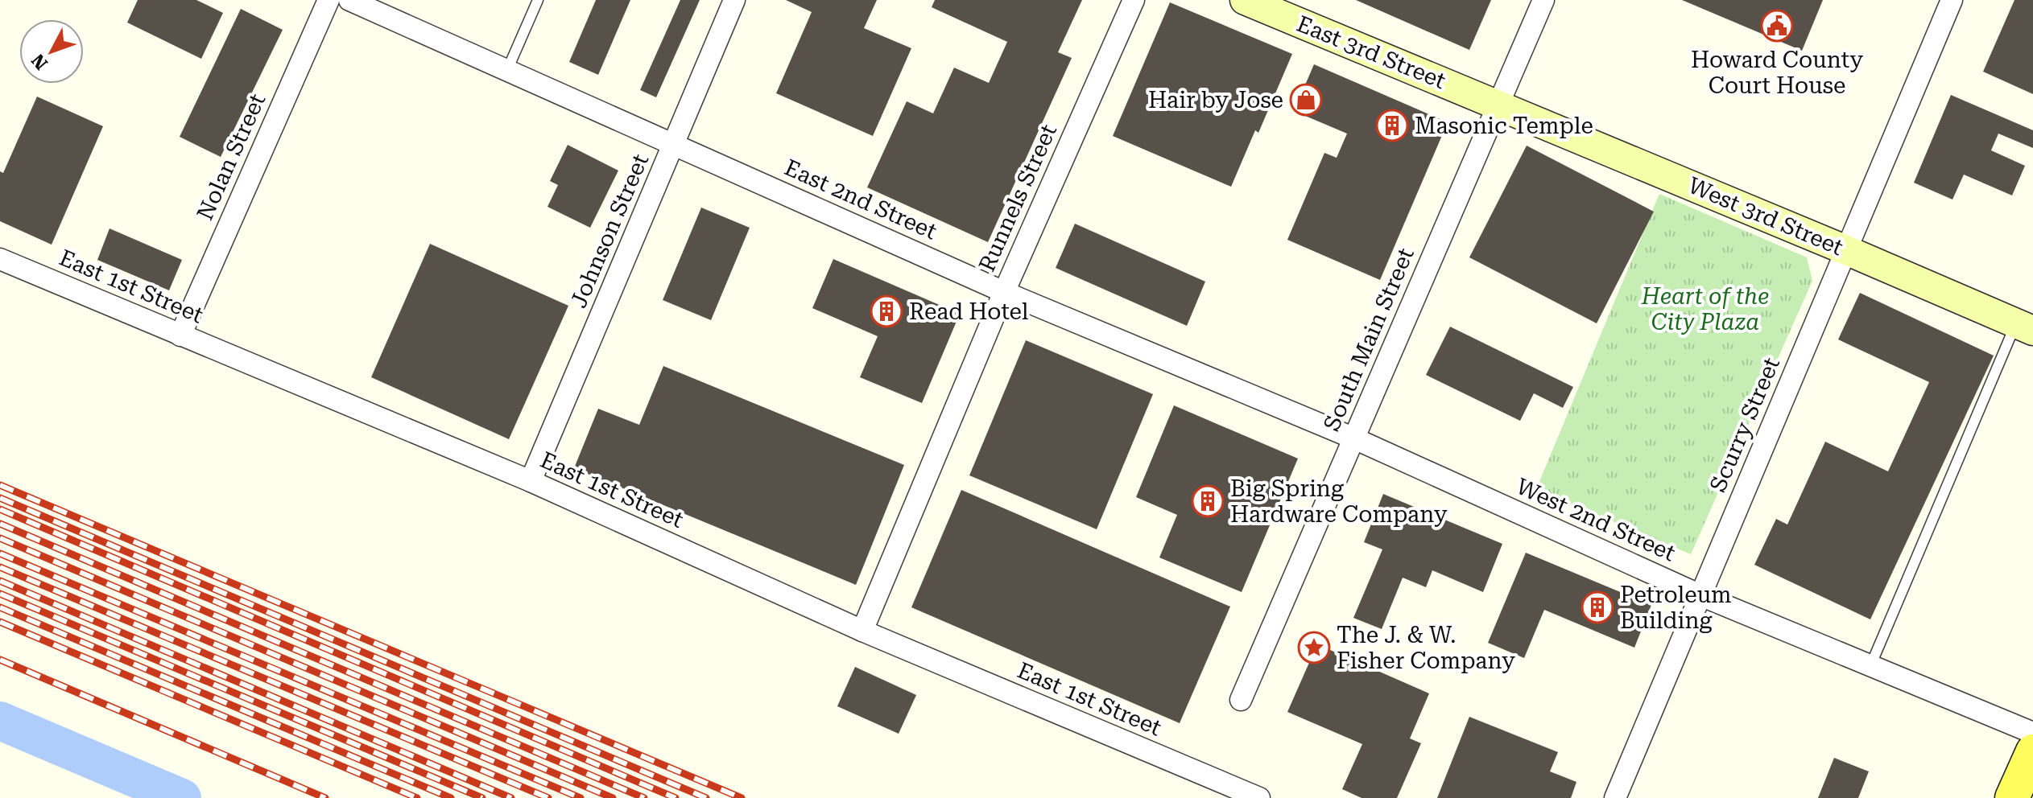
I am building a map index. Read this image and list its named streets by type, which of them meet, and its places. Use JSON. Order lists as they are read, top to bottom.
{
  "streets": {
    "main road": ["East 3rd Street", "West 3rd Street"],
    "street": [
      "Nolan Street",
      "Runnels Street",
      "East 2nd Street",
      "Johnson Street",
      "East 1st Street",
      "South Main Street",
      "Scurry Street",
      "West 2nd Street"
    ]
  },
  "crossings": [
    ["East 3rd Street", "West 3rd Street"],
    ["East 3rd Street", "South Main Street"],
    ["Nolan Street", "East 1st Street"],
    ["Runnels Street", "East 2nd Street"],
    ["Runnels Street", "East 1st Street"],
    ["East 2nd Street", "Johnson Street"],
    ["East 2nd Street", "South Main Street"],
    ["East 2nd Street", "West 2nd Street"],
    ["West 3rd Street", "South Main Street"],
    ["West 3rd Street", "Scurry Street"],
    ["Johnson Street", "East 1st Street"],
    ["South Main Street", "West 2nd Street"],
    ["Scurry Street", "West 2nd Street"]
  ],
  "parks": ["Heart of the City Plaza"],
  "places": {
    "public building": ["Howard County Court House"],
    "shop": ["Hair by Jose"],
    "building": [
      "Masonic Temple",
      "Read Hotel",
      "Big Spring Hardware Company",
      "Petroleum Building"
    ],
    "place": ["The J. & W. Fisher Company"]
  },
  "north": "bottom left"
}
